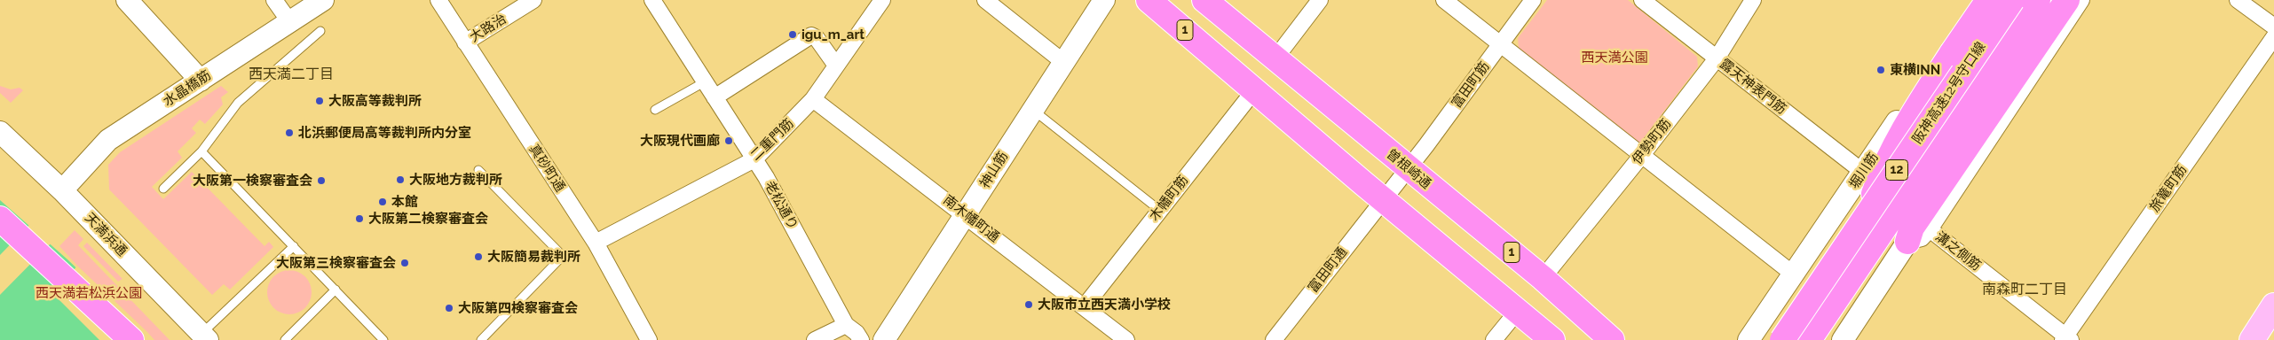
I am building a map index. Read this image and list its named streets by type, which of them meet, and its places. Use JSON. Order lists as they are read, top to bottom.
{
  "streets": {
    "highway": [
      "1",
      "阪神高速12号守口線",
      "曽根崎通",
      "12"
    ],
    "street": [
      "大路治",
      "富田町筋",
      "露天神表門筋",
      "水晶橋筋",
      "二重門筋",
      "伊勢町筋",
      "真砂町通",
      "神山筋",
      "堀川筋",
      "旅篭町筋",
      "木幡町筋",
      "老松通り",
      "南木幡町通",
      "天満浜通",
      "溝之側筋",
      "富田町通"
    ]
  },
  "crossings": [
    ["大路治", "真砂町通"],
    ["1", "富田町筋"],
    ["1", "木幡町筋"],
    ["1", "富田町通"],
    ["富田町筋", "曽根崎通"],
    ["富田町筋", "富田町通"],
    ["露天神表門筋", "伊勢町筋"],
    ["露天神表門筋", "堀川筋"],
    ["水晶橋筋", "天満浜通"],
    ["二重門筋", "真砂町通"],
    ["二重門筋", "老松通り"],
    ["二重門筋", "南木幡町通"],
    ["伊勢町筋", "曽根崎通"],
    ["神山筋", "南木幡町通"],
    ["旅篭町筋", "溝之側筋"],
    ["木幡町筋", "南木幡町通"]
  ],
  "districts": ["西天満二丁目", "南森町二丁目"],
  "parks": ["西天満公園", "西天満若松浜公園"],
  "places": [
    "igu_m_art",
    "東横INN",
    "大阪高等裁判所",
    "北浜郵便局高等裁判所内分室",
    "大阪現代画廊",
    "大阪地方裁判所",
    "大阪第一検察審査会",
    "本館",
    "大阪第二検察審査会",
    "大阪簡易裁判所",
    "大阪第三検察審査会",
    "大阪市立西天満小学校",
    "大阪第四検察審査会"
  ]
}
